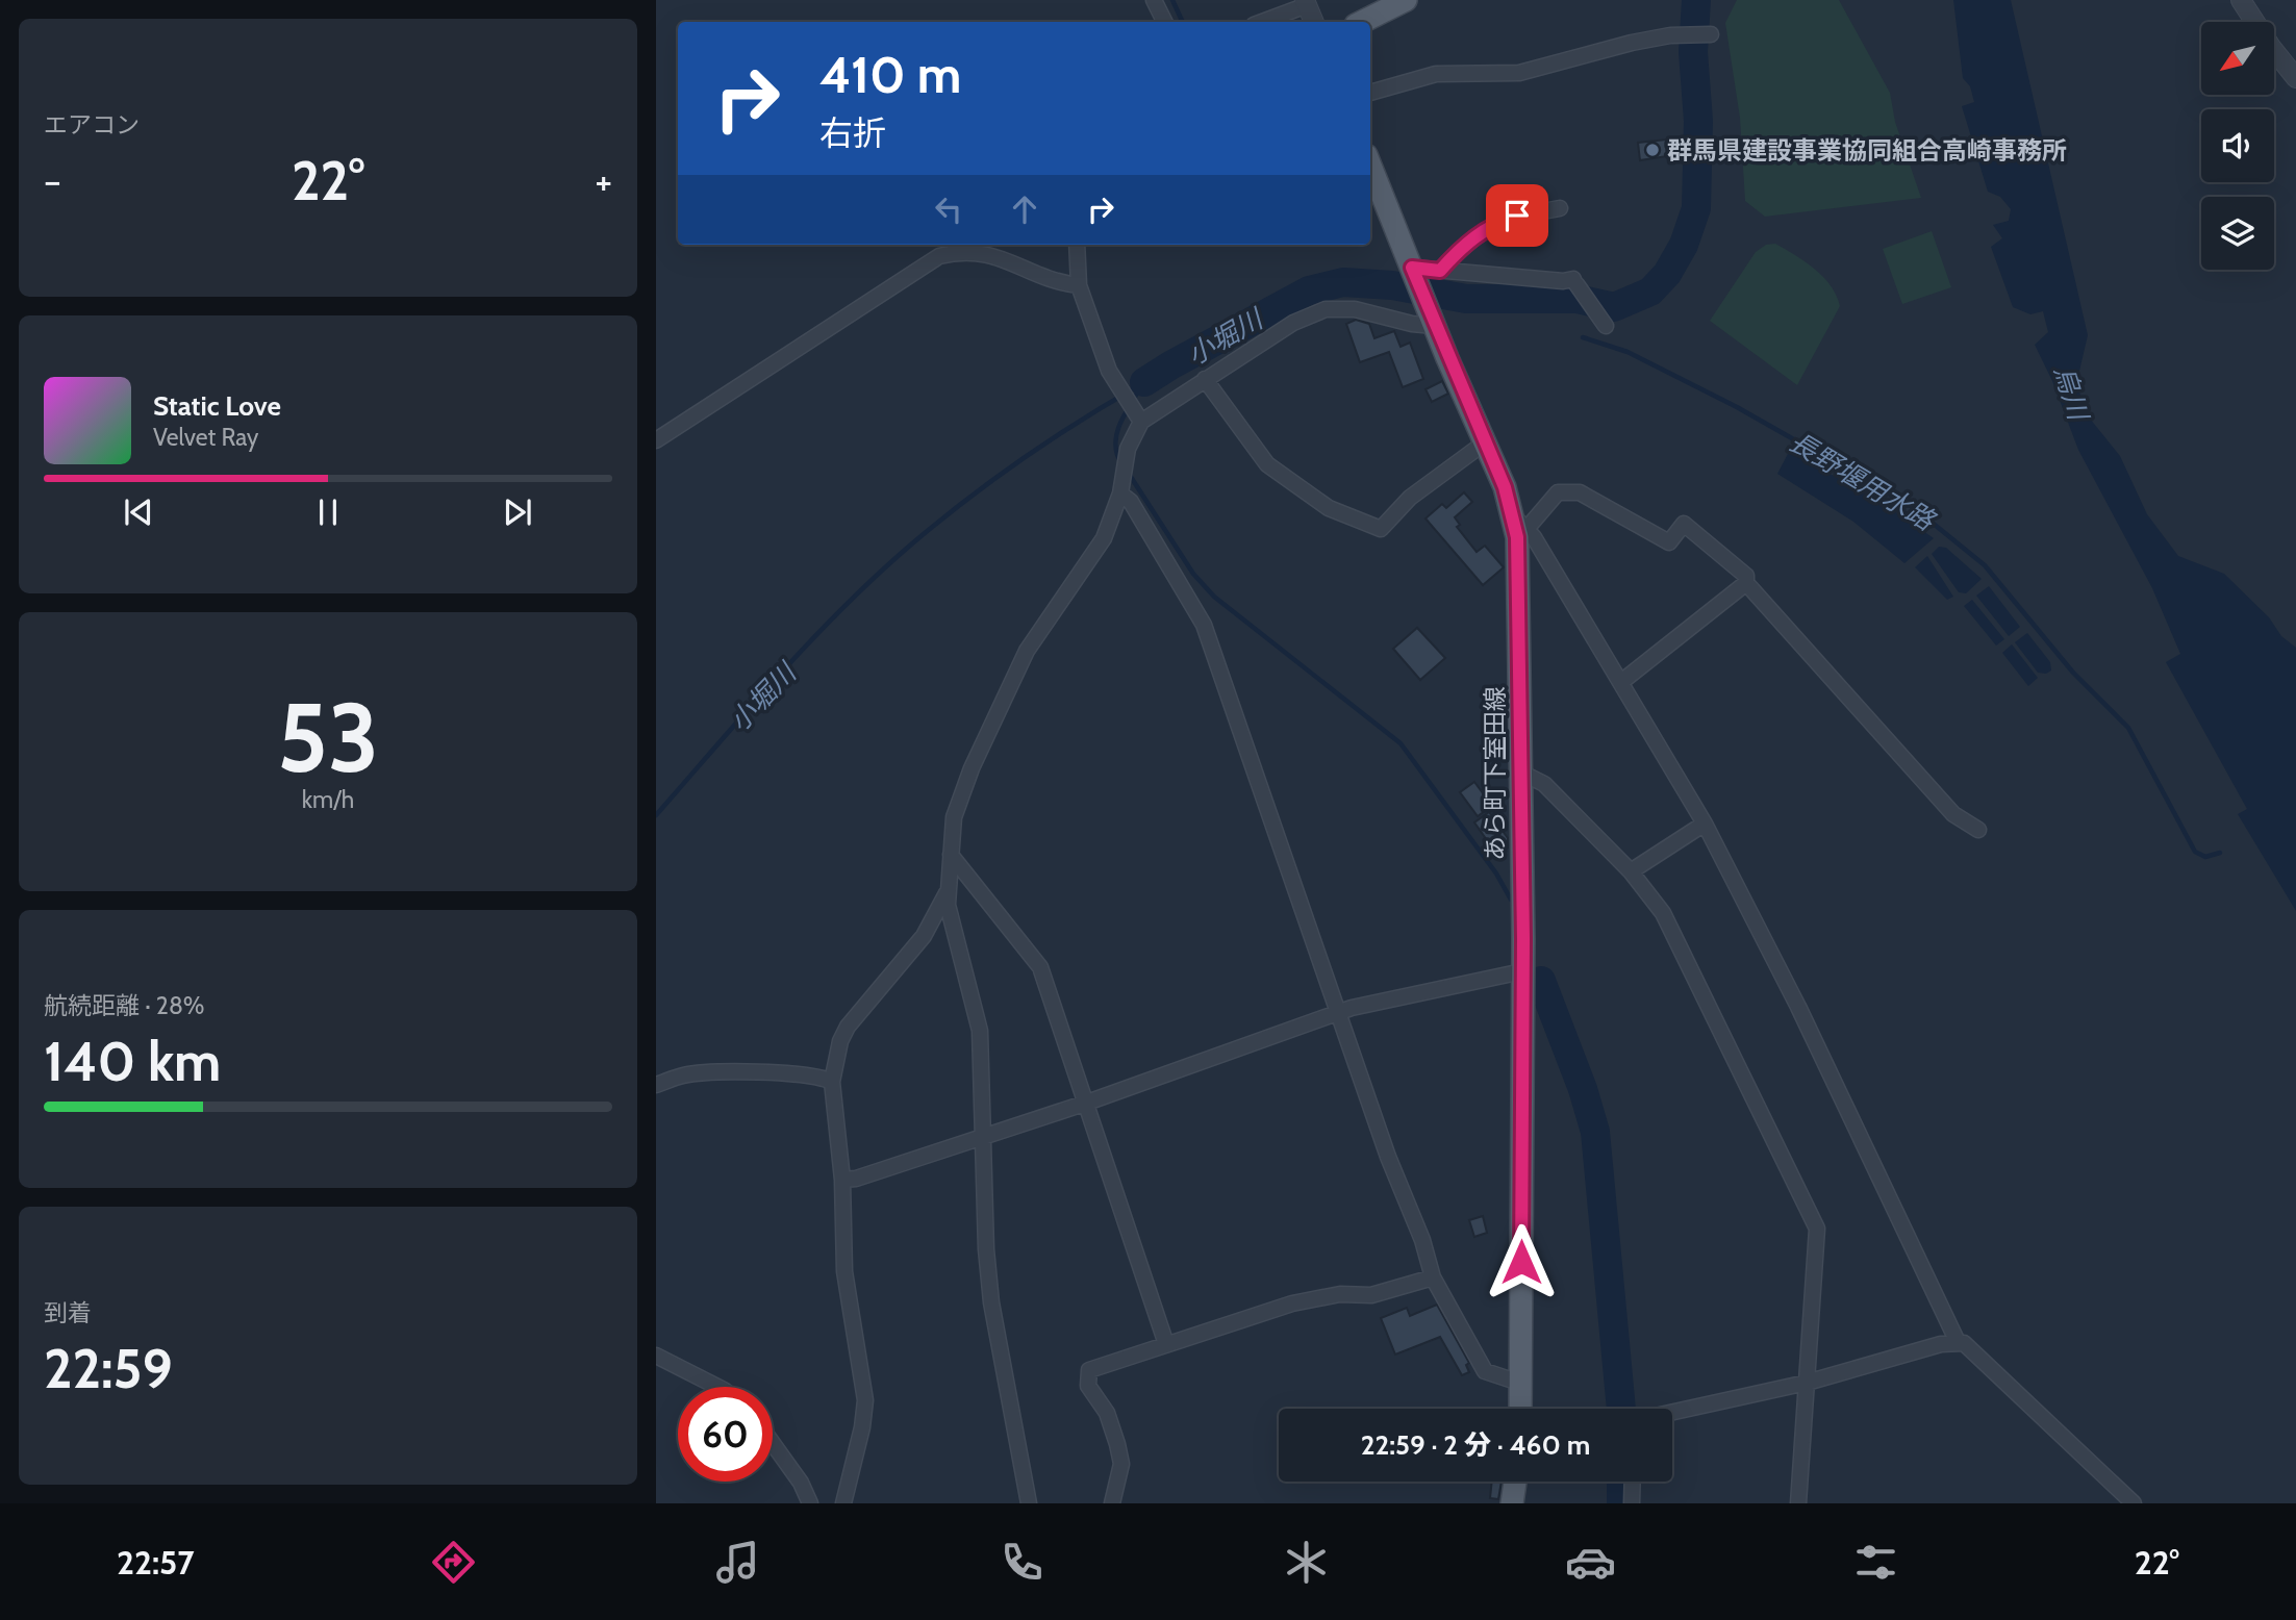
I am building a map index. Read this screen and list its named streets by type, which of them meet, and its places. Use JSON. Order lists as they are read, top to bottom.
{
  "streets": {
    "main road": ["あら町下室田線"]
  },
  "water": ["小堀川", "烏川", "長野堰用水路"],
  "places": ["群馬県建設事業協同組合高崎事務所"],
  "north": "bottom left",
  "page": {
    "tile": [
      "エアコン",
      ["53", "km/h"],
      ["航続距離 · 28%", "140 km"],
      ["到着", "22:59"]
    ],
    "turn": ["410 m", "右折"],
    "heat": ["−", "22°", "+"],
    "song": ["Static Love", "Velvet Ray"],
    "limit": "60",
    "trip": "22:59 · 2 分 · 460 m",
    "tabs": ["22:57", "22°"]
  }
}
